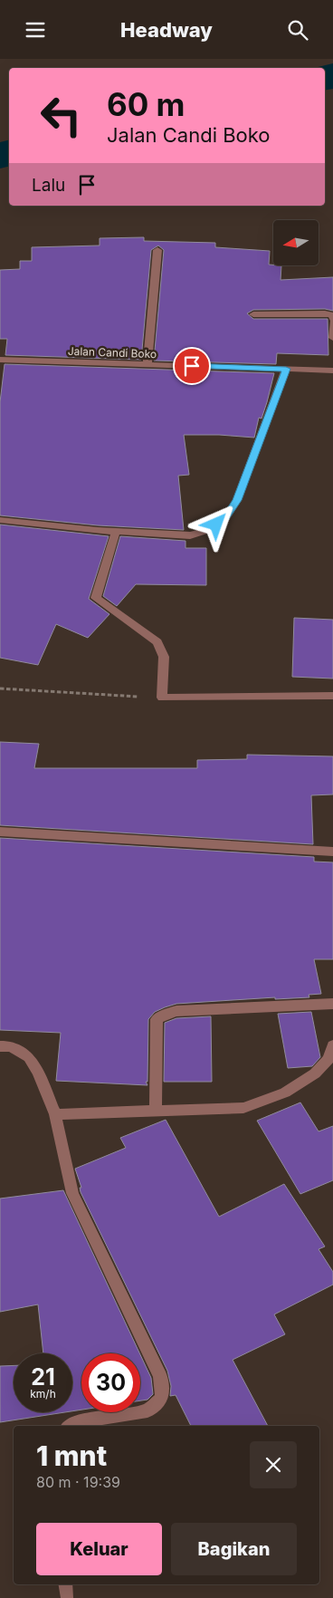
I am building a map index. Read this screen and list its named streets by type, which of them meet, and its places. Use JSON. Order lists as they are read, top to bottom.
{
  "streets": {
    "street": ["Jalan Candi Boko"]
  },
  "north": "left",
  "page": {
    "header": "Headway",
    "turn": ["60 m", "Jalan Candi Boko"],
    "then": "Lalu",
    "speed": "21 km/h",
    "limit": "30",
    "heading": ["1 mnt", "80 m · 19:39"],
    "buttons": ["Keluar", "Bagikan"]
  }
}
